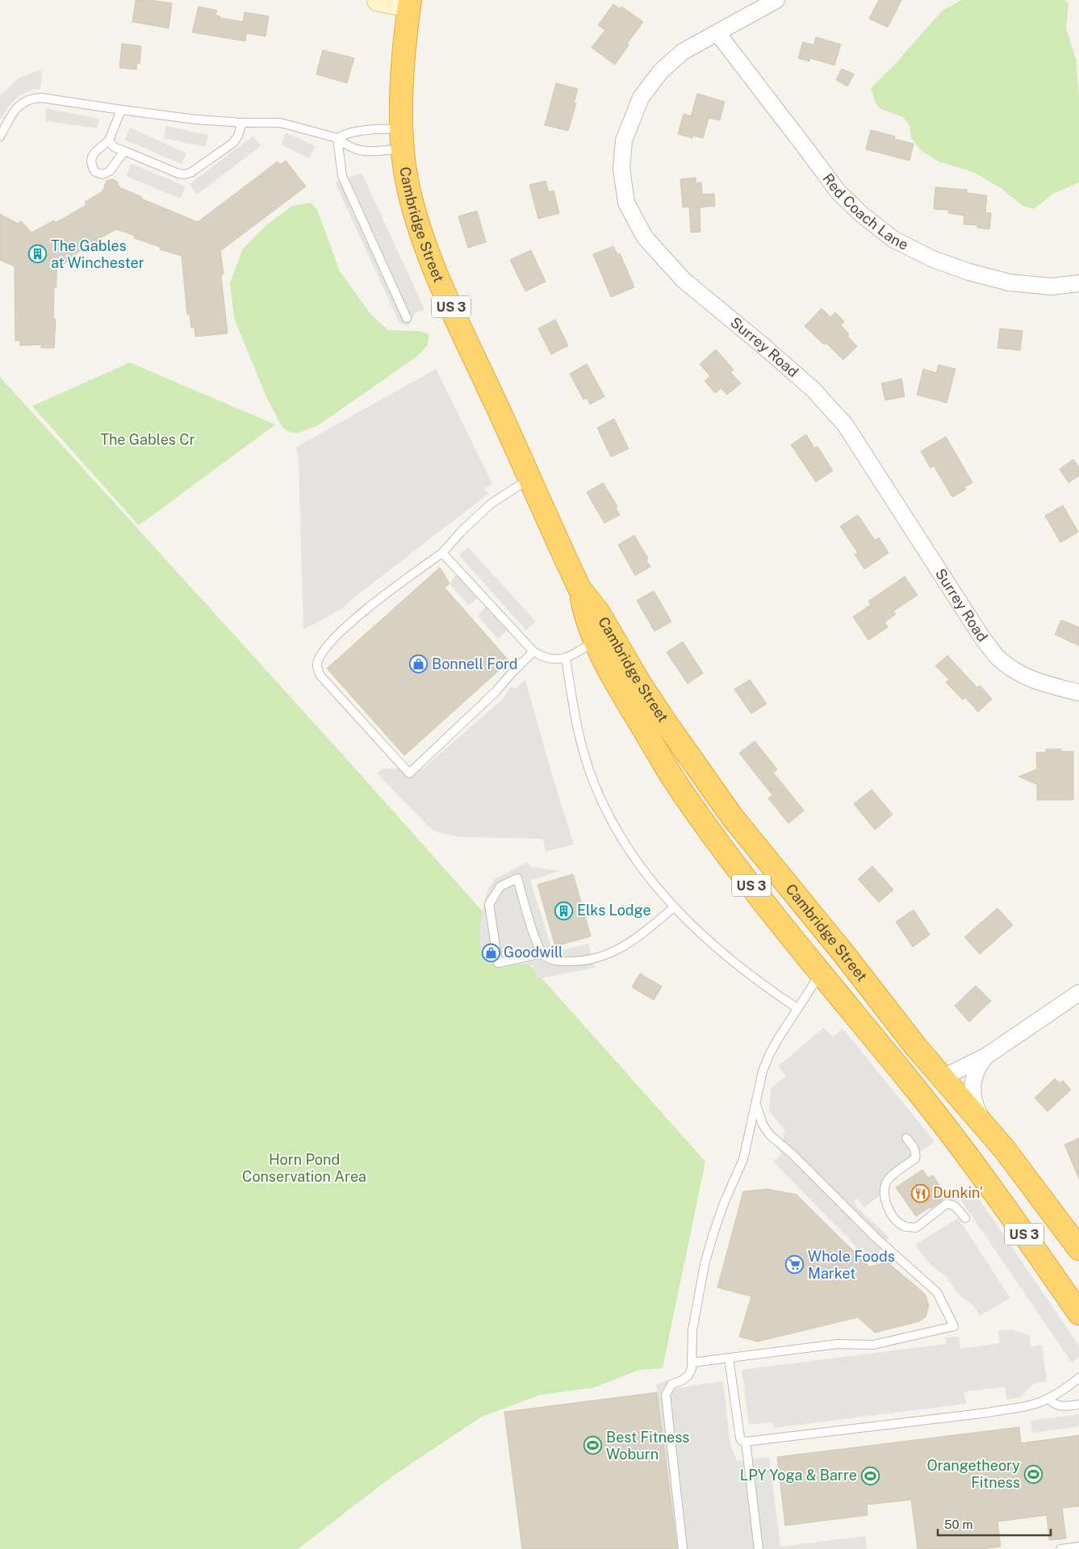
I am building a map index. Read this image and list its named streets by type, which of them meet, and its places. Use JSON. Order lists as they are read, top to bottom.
{
  "streets": {
    "highway": ["Cambridge Street", "US 3"],
    "street": ["Red Coach Lane", "Surrey Road"]
  },
  "crossings": [
    ["Red Coach Lane", "Surrey Road"],
    ["Cambridge Street", "US 3"]
  ],
  "parks": ["The Gables Cr", "Horn Pond Conservation Area"],
  "places": {
    "building": ["The Gables at Winchester", "Elks Lodge"],
    "shop": ["Bonnell Ford", "Goodwill"],
    "restaurant": ["Dunkin'"],
    "supermarket": ["Whole Foods Market"],
    "sports": ["Best Fitness Woburn", "Orangetheory Fitness", "LPY Yoga & Barre"]
  },
  "scale_bar": "50 m"
}
